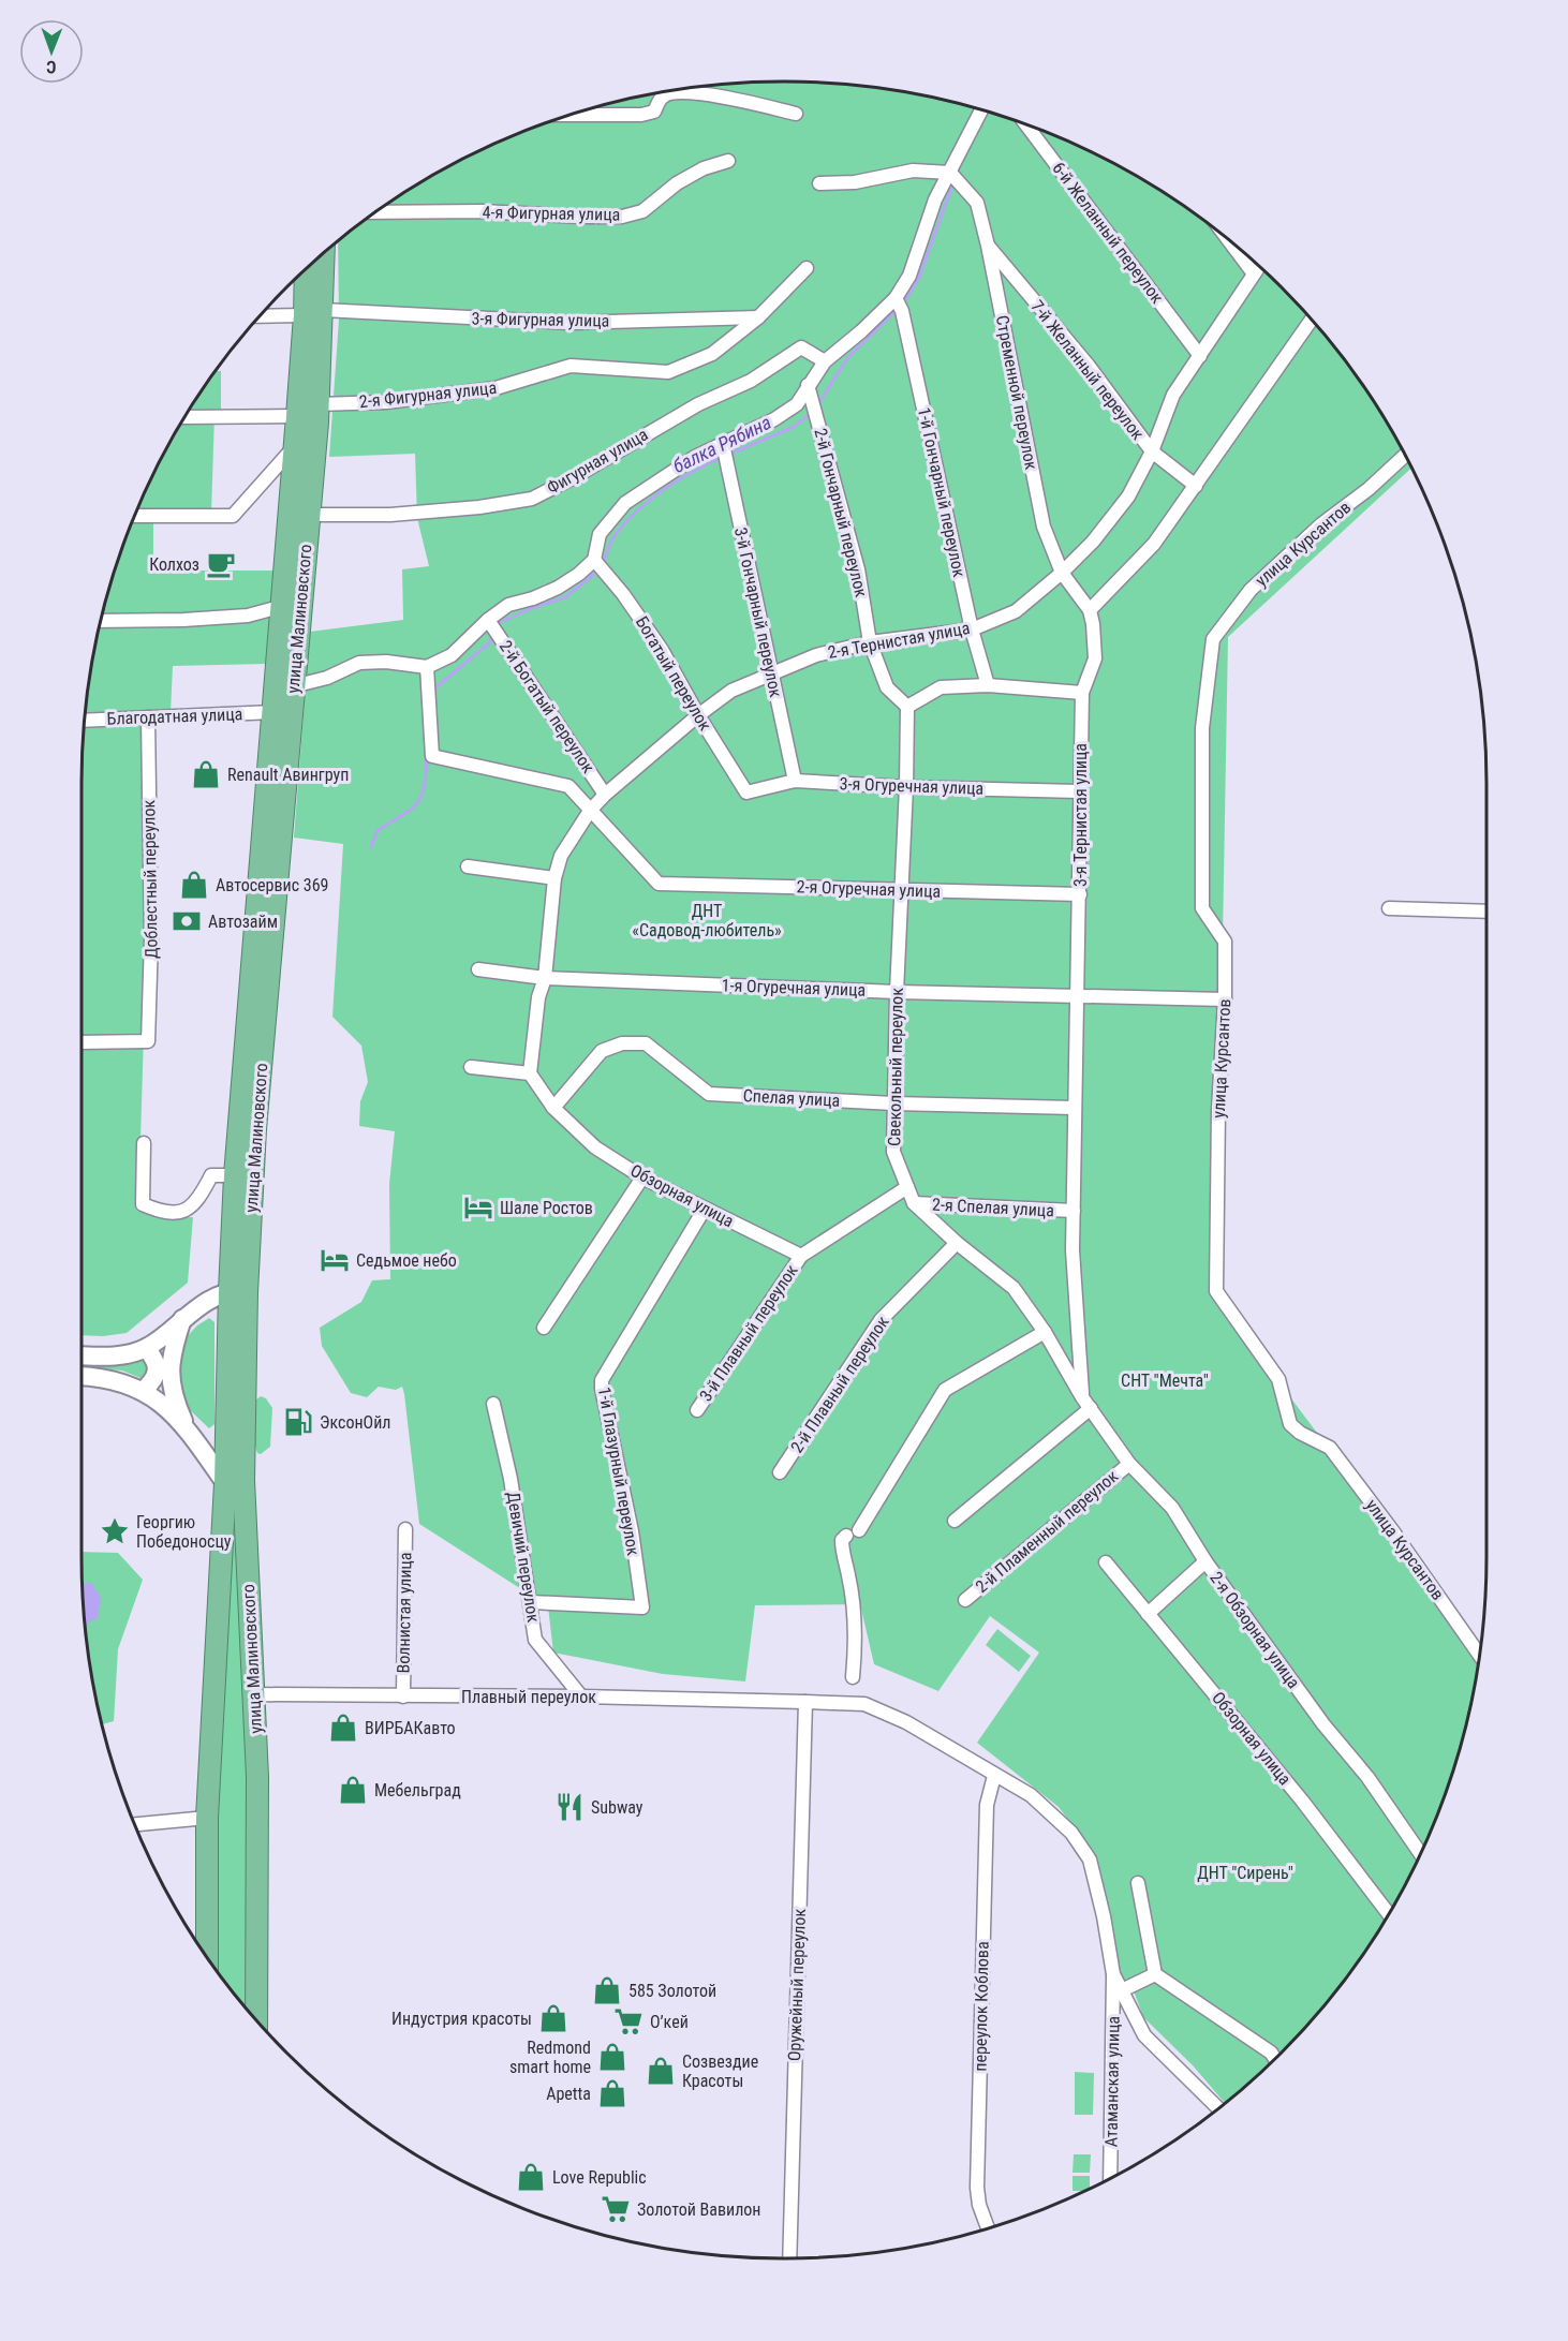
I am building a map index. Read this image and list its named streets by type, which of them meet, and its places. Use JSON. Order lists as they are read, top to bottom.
{
  "streets": {
    "highway": ["улица Малиновского"],
    "street": [
      "4-я Фигурная улица",
      "6-й Желанный переулок",
      "3-я Фигурная улица",
      "7-й Желанный переулок",
      "Стременной переулок",
      "2-я Фигурная улица",
      "Фигурная улица",
      "1-й Гончарный переулок",
      "2-й Гончарный переулок",
      "улица Курсантов",
      "3-й Гончарный переулок",
      "2-я Тернистая улица",
      "Богатый переулок",
      "2-й Богатый переулок",
      "Благодатная улица",
      "3-я Огуречная улица",
      "3-я Тернистая улица",
      "Доблестный переулок",
      "2-я Огуречная улица",
      "1-я Огуречная улица",
      "Свекольный переулок",
      "Спелая улица",
      "Обзорная улица",
      "2-я Спелая улица",
      "3-й Плавный переулок",
      "2-й Плавный переулок",
      "1-й Глазурный переулок",
      "2-й Пламенный переулок",
      "Девичий переулок",
      "Волнистая улица",
      "2-я Обзорная улица",
      "Плавный переулок",
      "Оружейный переулок",
      "переулок Коблова",
      "Атаманская улица"
    ]
  },
  "crossings": [
    ["6-й Желанный переулок", "2-я Тернистая улица"],
    ["3-я Фигурная улица", "2-я Фигурная улица"],
    ["3-я Фигурная улица", "улица Малиновского"],
    ["7-й Желанный переулок", "Стременной переулок"],
    ["7-й Желанный переулок", "2-я Тернистая улица"],
    ["Стременной переулок", "2-я Тернистая улица"],
    ["Стременной переулок", "3-я Тернистая улица"],
    ["2-я Фигурная улица", "улица Малиновского"],
    ["Фигурная улица", "улица Малиновского"],
    ["1-й Гончарный переулок", "2-я Тернистая улица"],
    ["2-й Гончарный переулок", "2-я Тернистая улица"],
    ["2-й Гончарный переулок", "Свекольный переулок"],
    ["улица Курсантов", "1-я Огуречная улица"],
    ["3-й Гончарный переулок", "2-я Тернистая улица"],
    ["3-й Гончарный переулок", "3-я Огуречная улица"],
    ["улица Малиновского", "Благодатная улица"],
    ["улица Малиновского", "Плавный переулок"],
    ["2-я Тернистая улица", "Богатый переулок"],
    ["2-я Тернистая улица", "2-й Богатый переулок"],
    ["2-я Тернистая улица", "2-я Огуречная улица"],
    ["2-я Тернистая улица", "1-я Огуречная улица"],
    ["2-я Тернистая улица", "Обзорная улица"],
    ["Богатый переулок", "3-я Огуречная улица"],
    ["Благодатная улица", "Доблестный переулок"],
    ["3-я Огуречная улица", "3-я Тернистая улица"],
    ["3-я Огуречная улица", "Свекольный переулок"],
    ["3-я Тернистая улица", "2-я Огуречная улица"],
    ["3-я Тернистая улица", "1-я Огуречная улица"],
    ["3-я Тернистая улица", "Свекольный переулок"],
    ["3-я Тернистая улица", "Спелая улица"],
    ["3-я Тернистая улица", "2-я Спелая улица"],
    ["3-я Тернистая улица", "2-я Обзорная улица"],
    ["2-я Огуречная улица", "Свекольный переулок"],
    ["1-я Огуречная улица", "Свекольный переулок"],
    ["Свекольный переулок", "Спелая улица"],
    ["Свекольный переулок", "2-я Спелая улица"],
    ["Свекольный переулок", "2-й Плавный переулок"],
    ["Свекольный переулок", "2-я Обзорная улица"],
    ["Спелая улица", "Обзорная улица"],
    ["Обзорная улица", "3-й Плавный переулок"],
    ["Обзорная улица", "1-й Глазурный переулок"],
    ["1-й Глазурный переулок", "Девичий переулок"],
    ["2-й Пламенный переулок", "2-я Обзорная улица"],
    ["Девичий переулок", "Плавный переулок"],
    ["Волнистая улица", "Плавный переулок"],
    ["Плавный переулок", "Оружейный переулок"],
    ["Плавный переулок", "переулок Коблова"],
    ["Плавный переулок", "Атаманская улица"]
  ],
  "water": ["балка Рябина"],
  "parks": ["ДНТ «Садовод-любитель»", "СНТ \"Мечта\"", "ДНТ \"Сирень\""],
  "places": {
    "cafe": ["Колхоз"],
    "shop": [
      "Renault Авингруп",
      "Автосервис 369",
      "ВИРБАКавто",
      "Мебельград",
      "585 Золотой",
      "Индустрия красоты",
      "Redmond smart home",
      "Созвездие Красоты",
      "Apetta",
      "Love Republic"
    ],
    "bank": ["Автозайм"],
    "hotel": ["Шале Ростов", "Седьмое небо"],
    "fuel station": ["ЭксонОйл"],
    "place": ["Георгию Победоносцу"],
    "restaurant": ["Subway"],
    "supermarket": ["О’кей", "Золотой Вавилон"]
  },
  "north": "bottom"
}
